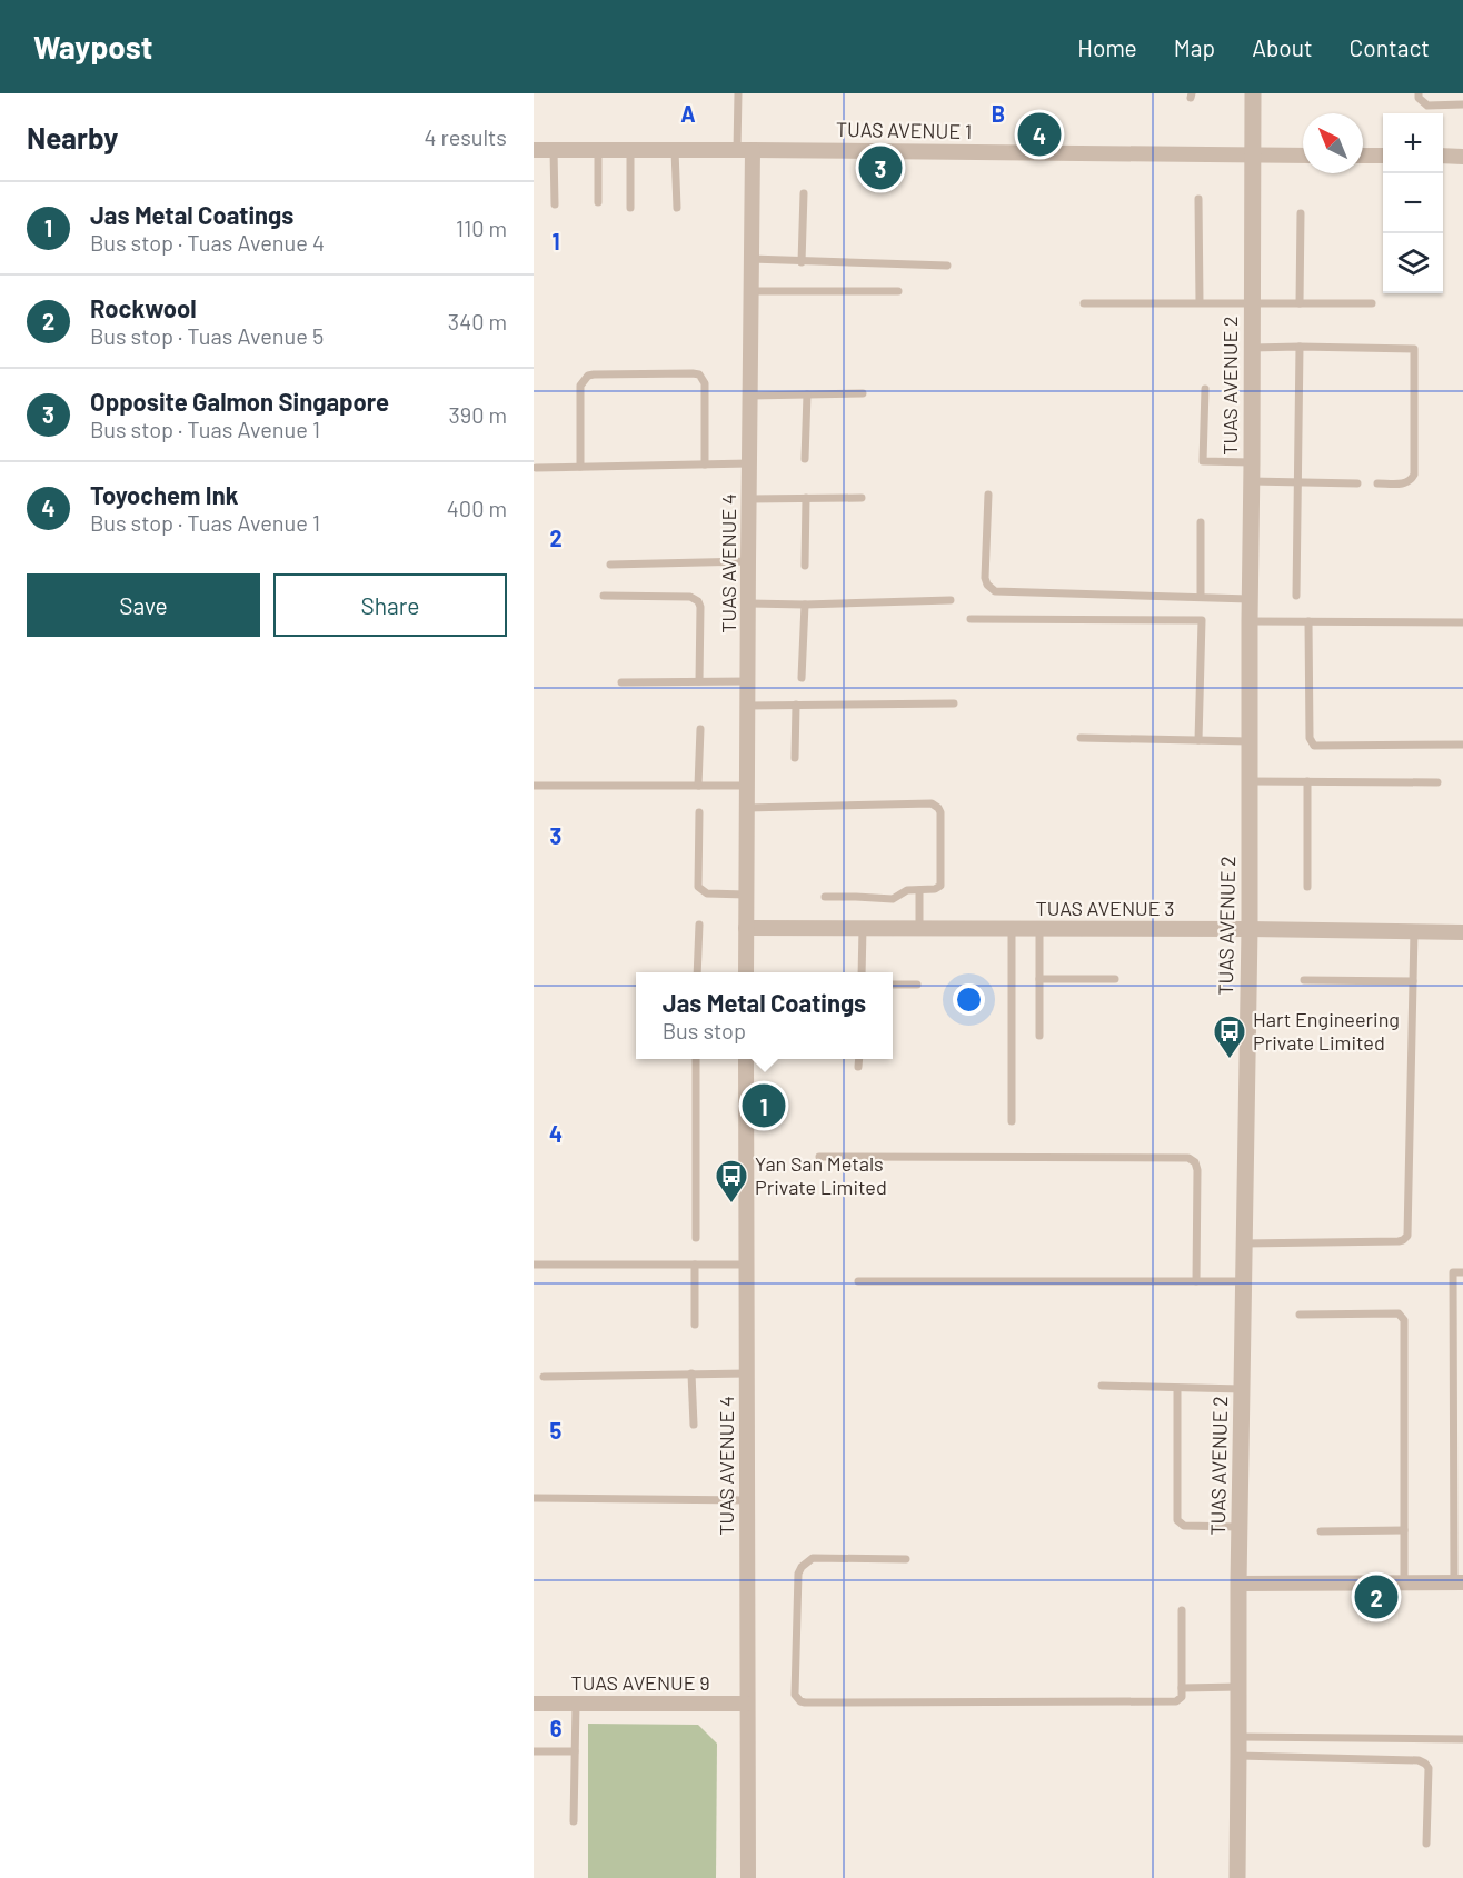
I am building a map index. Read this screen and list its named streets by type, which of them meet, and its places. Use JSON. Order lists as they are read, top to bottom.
{
  "streets": {
    "street": [
      "TUAS AVENUE 1",
      "TUAS AVENUE 2",
      "TUAS AVENUE 4",
      "TUAS AVENUE 3",
      "TUAS AVENUE 9"
    ]
  },
  "crossings": [
    ["TUAS AVENUE 1", "TUAS AVENUE 2"],
    ["TUAS AVENUE 1", "TUAS AVENUE 4"],
    ["TUAS AVENUE 2", "TUAS AVENUE 3"],
    ["TUAS AVENUE 4", "TUAS AVENUE 3"],
    ["TUAS AVENUE 4", "TUAS AVENUE 9"]
  ],
  "places": {
    "bus stop": ["Hart Engineering Private Limited", "Yan San Metals Private Limited"]
  },
  "north": "top left",
  "page": {
    "header": "Waypost",
    "nav": [
      "Home",
      "Map",
      "About",
      "Contact"
    ],
    "heading": ["Nearby", "4 results"],
    "pins": [
      "4",
      "3",
      "1",
      "2"
    ],
    "map_buttons": ["+", "−"],
    "list": [
      {
        "mark": "1",
        "name": "Jas Metal Coatings",
        "note": "Bus stop · Tuas Avenue 4",
        "value": "110 m"
      },
      {
        "mark": "2",
        "name": "Rockwool",
        "note": "Bus stop · Tuas Avenue 5",
        "value": "340 m"
      },
      {
        "mark": "3",
        "name": "Opposite Galmon Singapore",
        "note": "Bus stop · Tuas Avenue 1",
        "value": "390 m"
      },
      {
        "mark": "4",
        "name": "Toyochem Ink",
        "note": "Bus stop · Tuas Avenue 1",
        "value": "400 m"
      }
    ],
    "buttons": ["Save", "Share"],
    "popup": ["Jas Metal Coatings", "Bus stop"]
  },
  "grid": {
    "columns": ["A", "B"],
    "rows": [
      "1",
      "2",
      "3",
      "4",
      "5",
      "6"
    ]
  }
}
